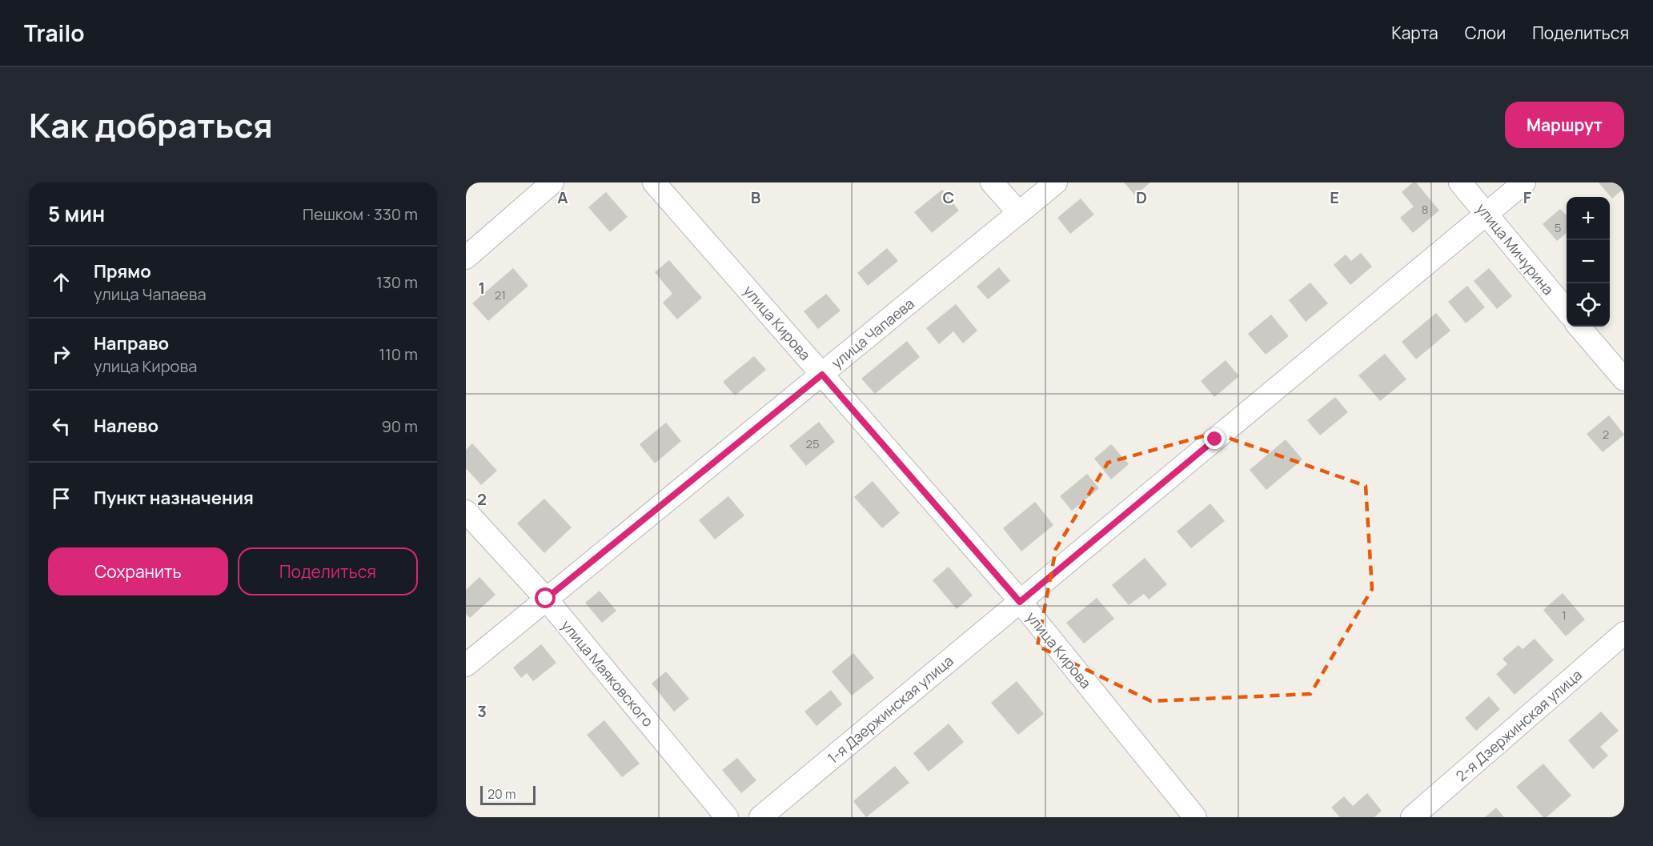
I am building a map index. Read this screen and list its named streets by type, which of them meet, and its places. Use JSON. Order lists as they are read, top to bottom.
{
  "streets": {
    "street": [
      "улица Мичурина",
      "улица Кирова",
      "улица Чапаева",
      "улица Маяковского",
      "1-я Дзержинская улица",
      "2-я Дзержинская улица"
    ]
  },
  "crossings": [
    ["улица Мичурина", "1-я Дзержинская улица"],
    ["улица Кирова", "улица Чапаева"],
    ["улица Кирова", "1-я Дзержинская улица"],
    ["улица Чапаева", "улица Маяковского"]
  ],
  "house_numbers": [
    "8",
    "5",
    "21",
    "2",
    "25",
    "1"
  ],
  "scale_bar": "20 m",
  "page": {
    "header": "Trailo",
    "nav": ["Карта", "Слои", "Поделиться"],
    "title": "Как добраться",
    "buttons": [
      "Маршрут",
      ["Сохранить", "Поделиться"]
    ],
    "heading": ["5 мин", "Пешком · 330 m"],
    "map_buttons": ["+", "−"],
    "list": [
      ["Прямо", "улица Чапаева", "130 m"],
      ["Направо", "улица Кирова", "110 m"],
      ["Налево", "90 m"],
      "Пункт назначения"
    ],
    "scale": "20 m"
  },
  "grid": {
    "columns": [
      "A",
      "B",
      "C",
      "D",
      "E",
      "F"
    ],
    "rows": ["1", "2", "3"]
  }
}
